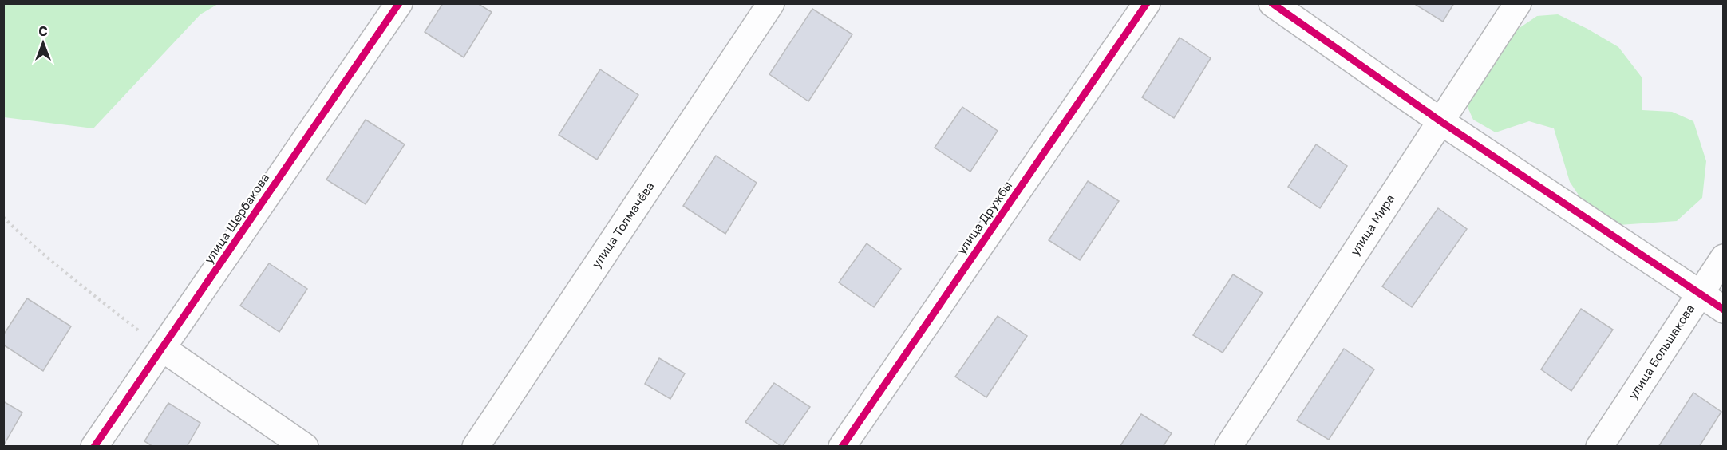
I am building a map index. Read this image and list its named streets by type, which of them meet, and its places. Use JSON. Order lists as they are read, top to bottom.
{
  "streets": {
    "street": [
      "улица Дружбы",
      "улица Щербакова",
      "улица Толмачёва",
      "улица Мира",
      "улица Большакова"
    ]
  },
  "north": "top"
}
